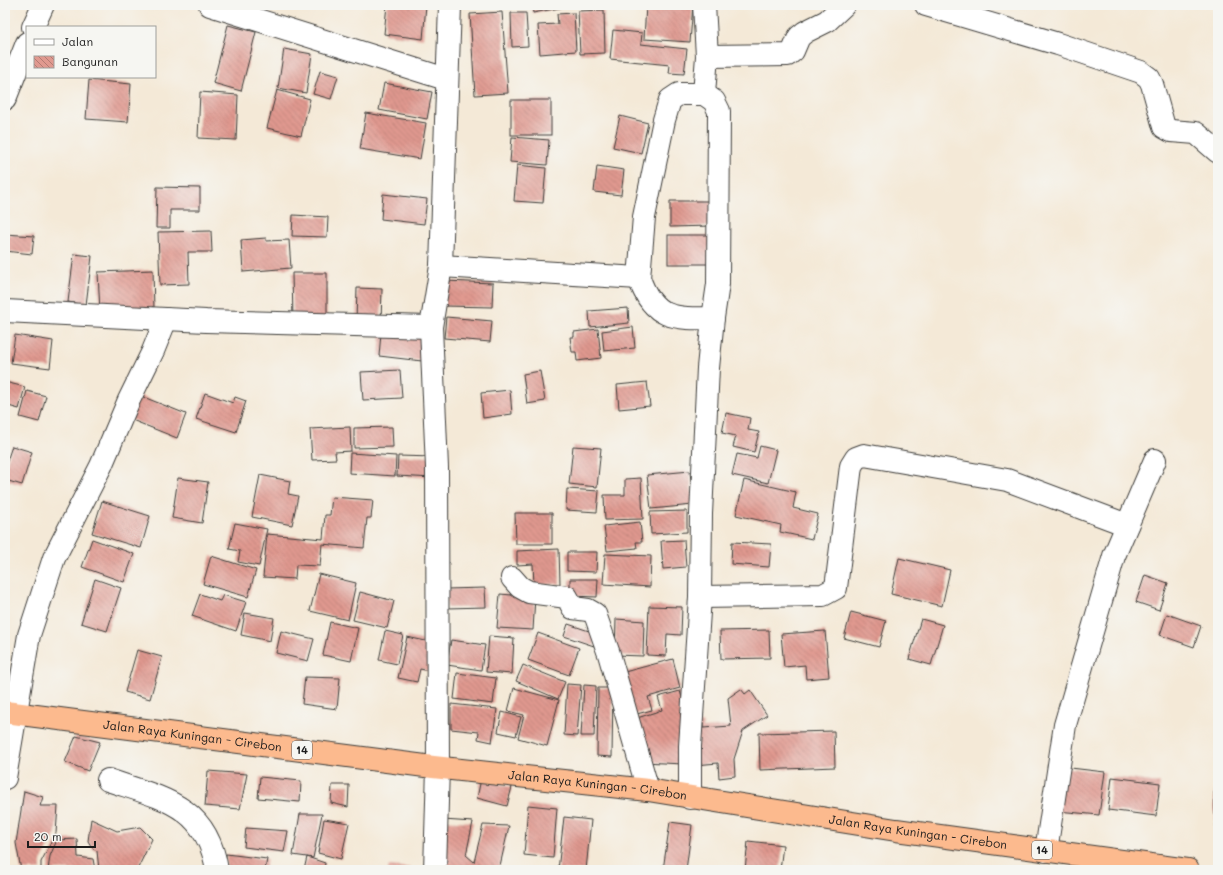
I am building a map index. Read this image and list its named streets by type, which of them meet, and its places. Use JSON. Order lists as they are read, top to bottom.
{
  "streets": {
    "highway": ["Jalan Raya Kuningan - Cirebon", "14"]
  },
  "legend": ["Jalan", "Bangunan"],
  "scale_bar": "20 m"
}
